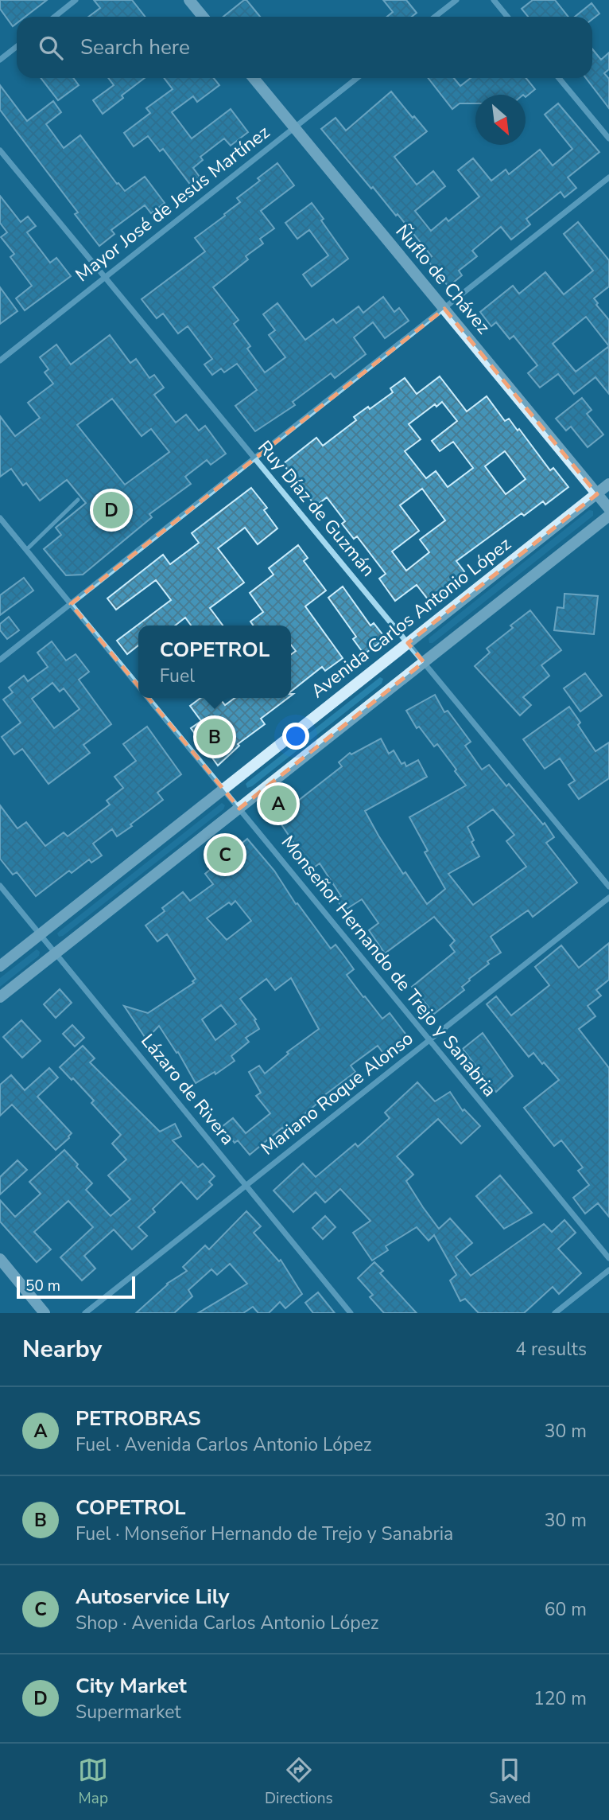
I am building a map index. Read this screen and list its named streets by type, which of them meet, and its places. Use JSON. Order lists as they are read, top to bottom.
{
  "streets": {
    "main road": ["Ñuflo de Chávez", "Avenida Carlos Antonio López"],
    "street": [
      "Mayor José de Jesús Martínez",
      "Ruy Díaz de Guzmán",
      "Monseñor Hernando de Trejo y Sanabria",
      "Lázaro de Rivera",
      "Mariano Roque Alonso"
    ]
  },
  "crossings": [
    ["Mayor José de Jesús Martínez", "Ñuflo de Chávez"],
    ["Mayor José de Jesús Martínez", "Ruy Díaz de Guzmán"],
    ["Ñuflo de Chávez", "Avenida Carlos Antonio López"],
    ["Ruy Díaz de Guzmán", "Avenida Carlos Antonio López"],
    ["Avenida Carlos Antonio López", "Monseñor Hernando de Trejo y Sanabria"],
    ["Avenida Carlos Antonio López", "Lázaro de Rivera"],
    ["Monseñor Hernando de Trejo y Sanabria", "Mariano Roque Alonso"],
    ["Lázaro de Rivera", "Mariano Roque Alonso"]
  ],
  "scale_bar": "50 m",
  "north": "bottom right",
  "page": {
    "search": "Search here",
    "pins": [
      "D",
      "B",
      "A",
      "C"
    ],
    "popup": ["COPETROL", "Fuel"],
    "scale": "50 m",
    "heading": ["Nearby", "4 results"],
    "list": [
      {
        "mark": "A",
        "name": "PETROBRAS",
        "note": "Fuel · Avenida Carlos Antonio López",
        "value": "30 m"
      },
      {
        "mark": "B",
        "name": "COPETROL",
        "note": "Fuel · Monseñor Hernando de Trejo y Sanabria",
        "value": "30 m"
      },
      {
        "mark": "C",
        "name": "Autoservice Lily",
        "note": "Shop · Avenida Carlos Antonio López",
        "value": "60 m"
      },
      {
        "mark": "D",
        "name": "City Market",
        "note": "Supermarket",
        "value": "120 m"
      }
    ],
    "nav": ["Map", "Directions", "Saved"]
  }
}
